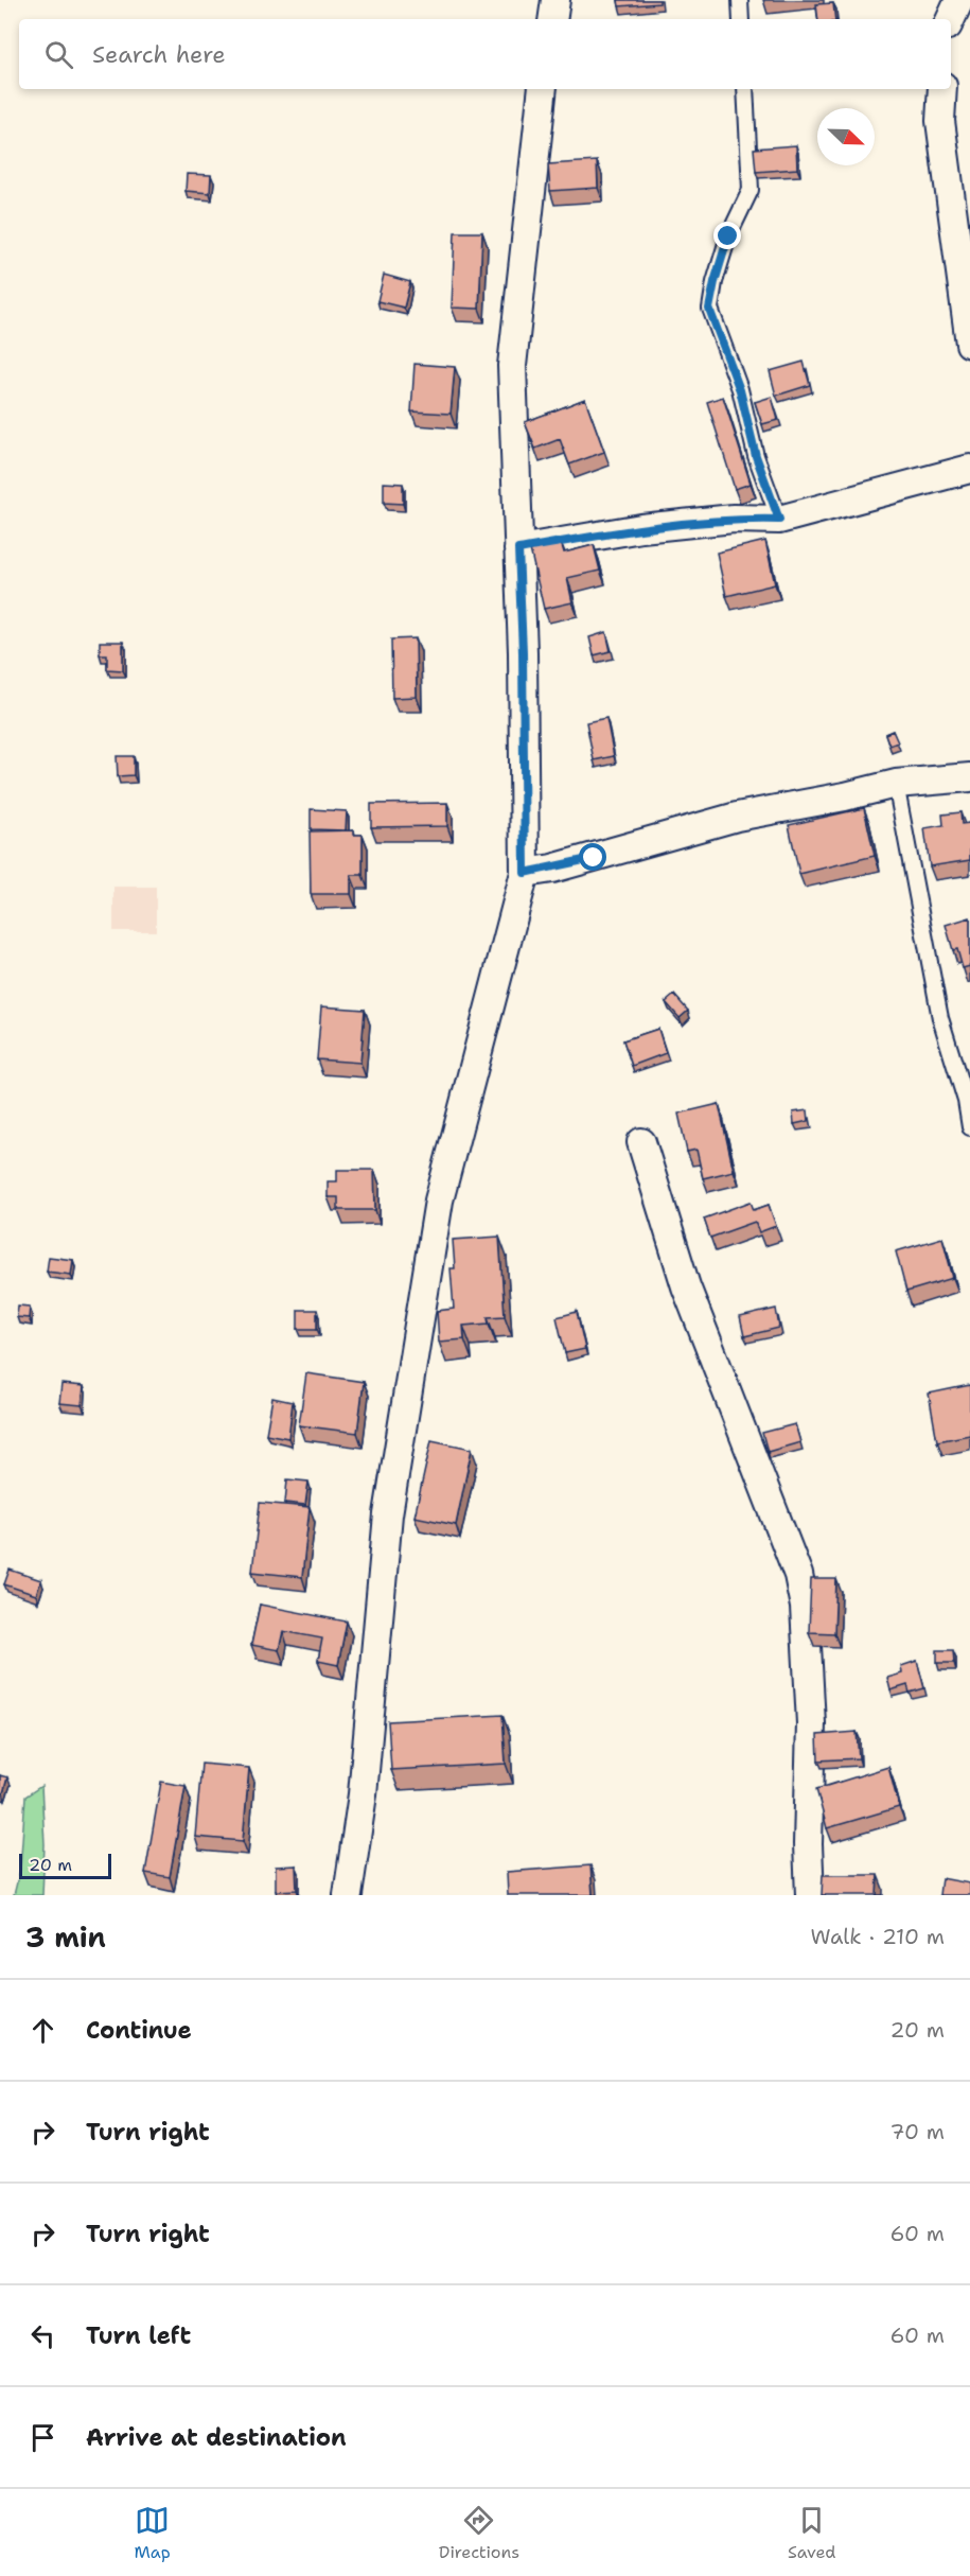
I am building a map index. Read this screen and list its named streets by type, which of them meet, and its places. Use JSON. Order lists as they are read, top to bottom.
{
  "scale_bar": "20 m",
  "north": "bottom right",
  "page": {
    "search": "Search here",
    "scale": "20 m",
    "heading": ["3 min", "Walk · 210 m"],
    "list": [
      ["Continue", "20 m"],
      ["Turn right", "70 m"],
      ["Turn right", "60 m"],
      ["Turn left", "60 m"],
      "Arrive at destination"
    ],
    "nav": ["Map", "Directions", "Saved"]
  }
}
